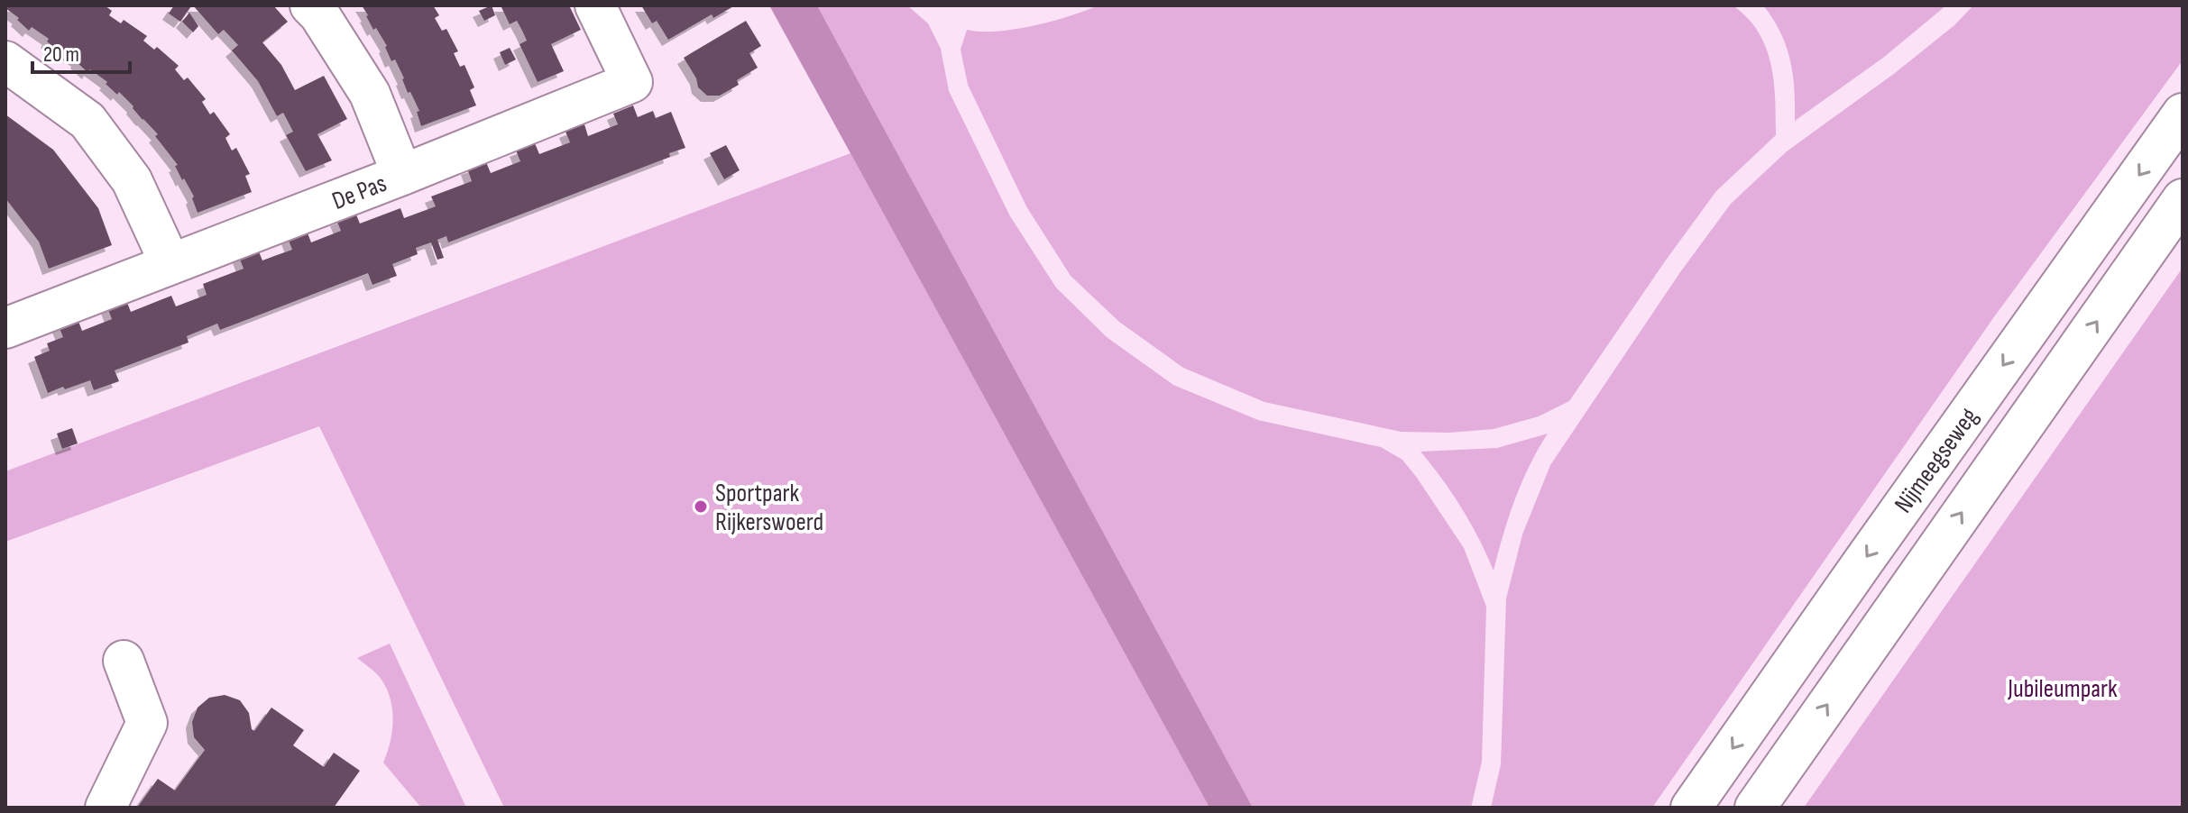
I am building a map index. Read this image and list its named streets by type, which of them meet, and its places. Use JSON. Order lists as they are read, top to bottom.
{
  "streets": {
    "main road": ["De Pas", "Nijmeegseweg"]
  },
  "parks": ["Jubileumpark"],
  "places": ["Sportpark Rijkerswoerd"],
  "scale_bar": "20 m"
}
